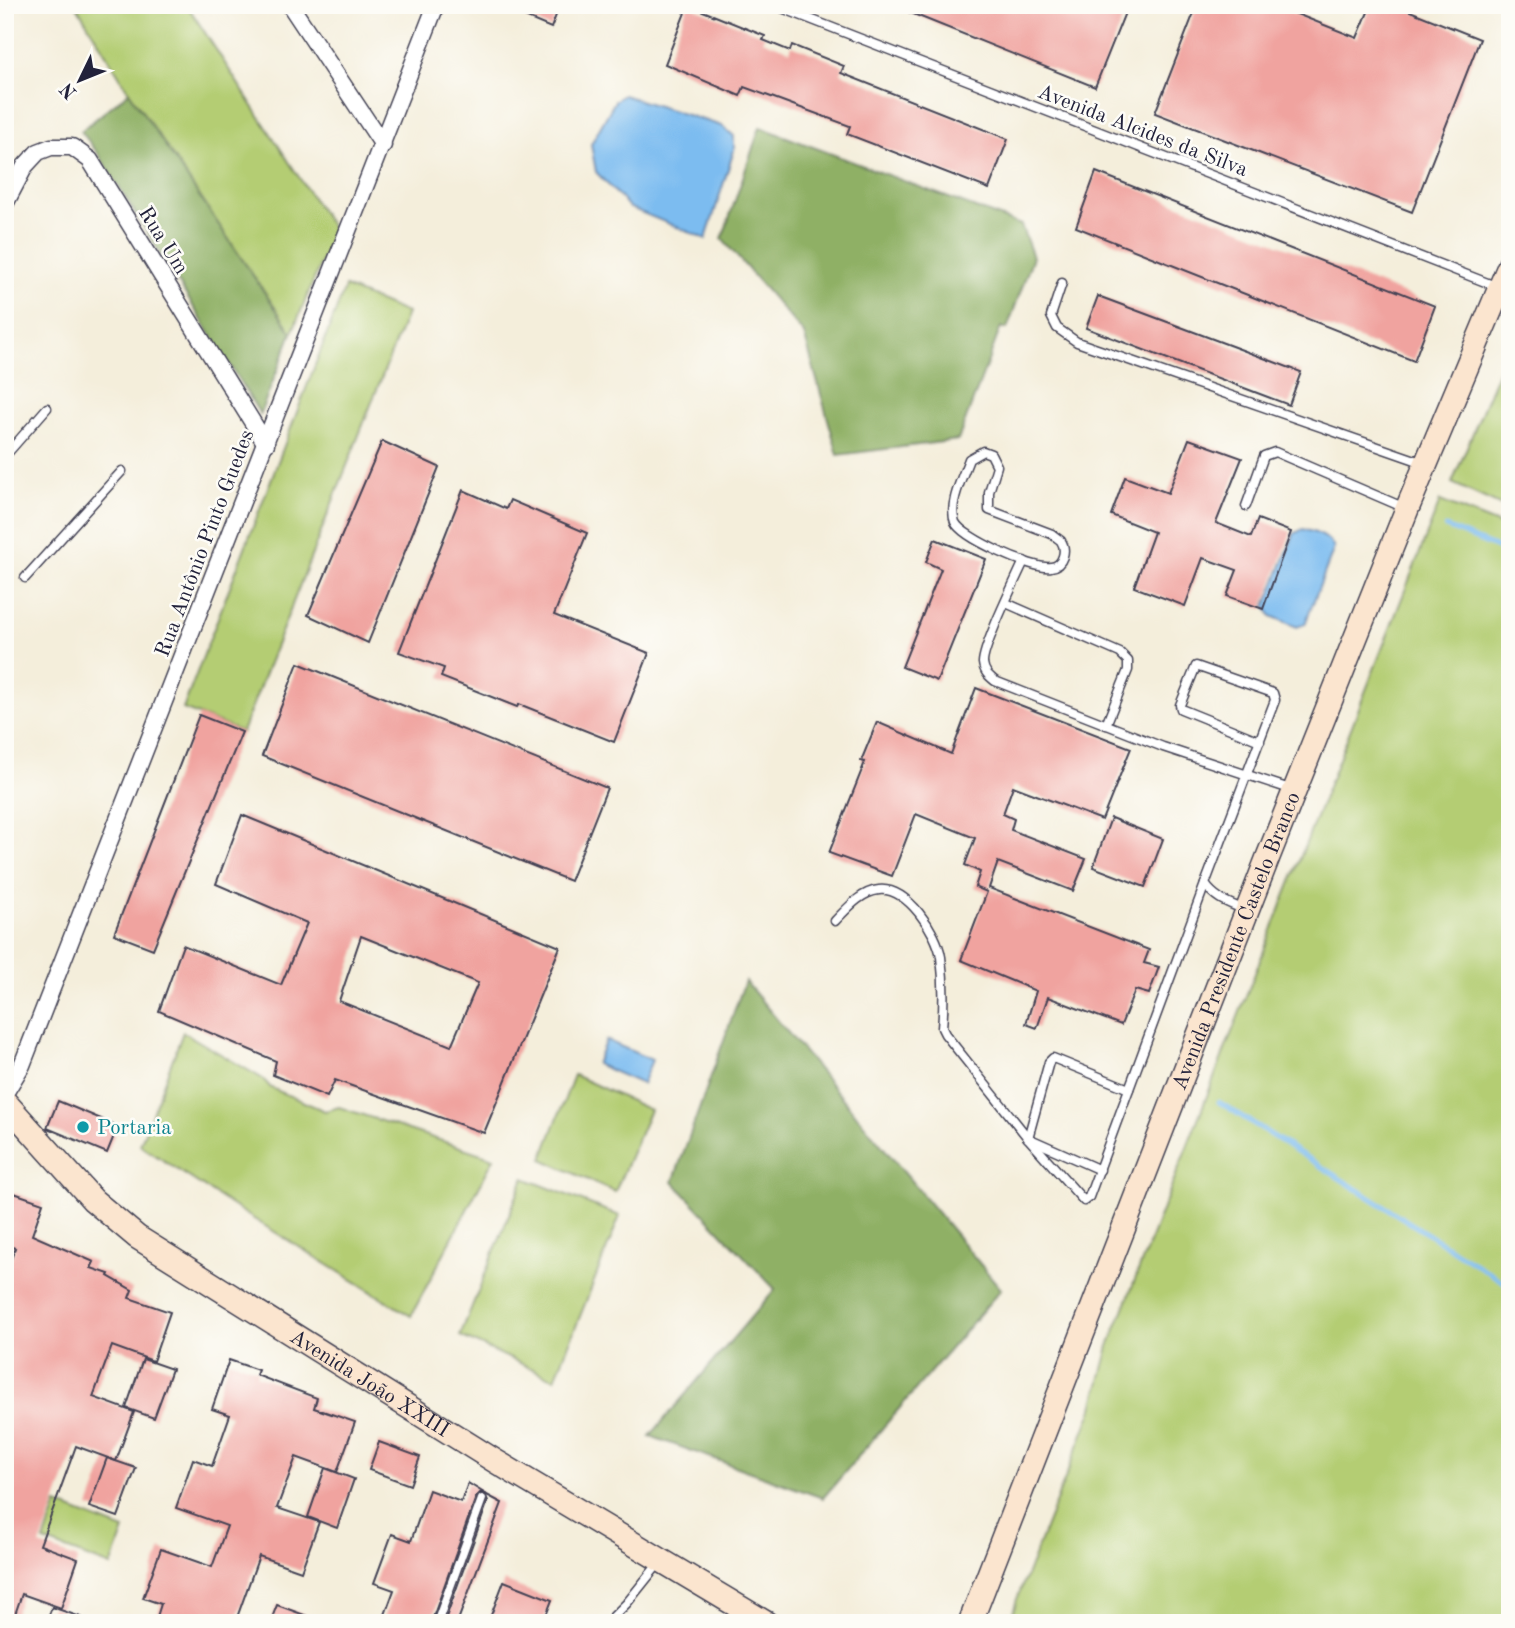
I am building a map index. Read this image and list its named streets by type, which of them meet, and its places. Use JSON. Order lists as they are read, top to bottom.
{
  "streets": {
    "street": [
      "Rua Um",
      "Rua Antônio Pinto Guedes",
      "Avenida Presidente Castelo Branco",
      "Avenida João XXIII"
    ],
    "lane": ["Avenida Alcides da Silva"]
  },
  "crossings": [
    ["Avenida Alcides da Silva", "Avenida Presidente Castelo Branco"],
    ["Rua Um", "Rua Antônio Pinto Guedes"]
  ],
  "places": ["Portaria"],
  "north": "bottom left"
}
